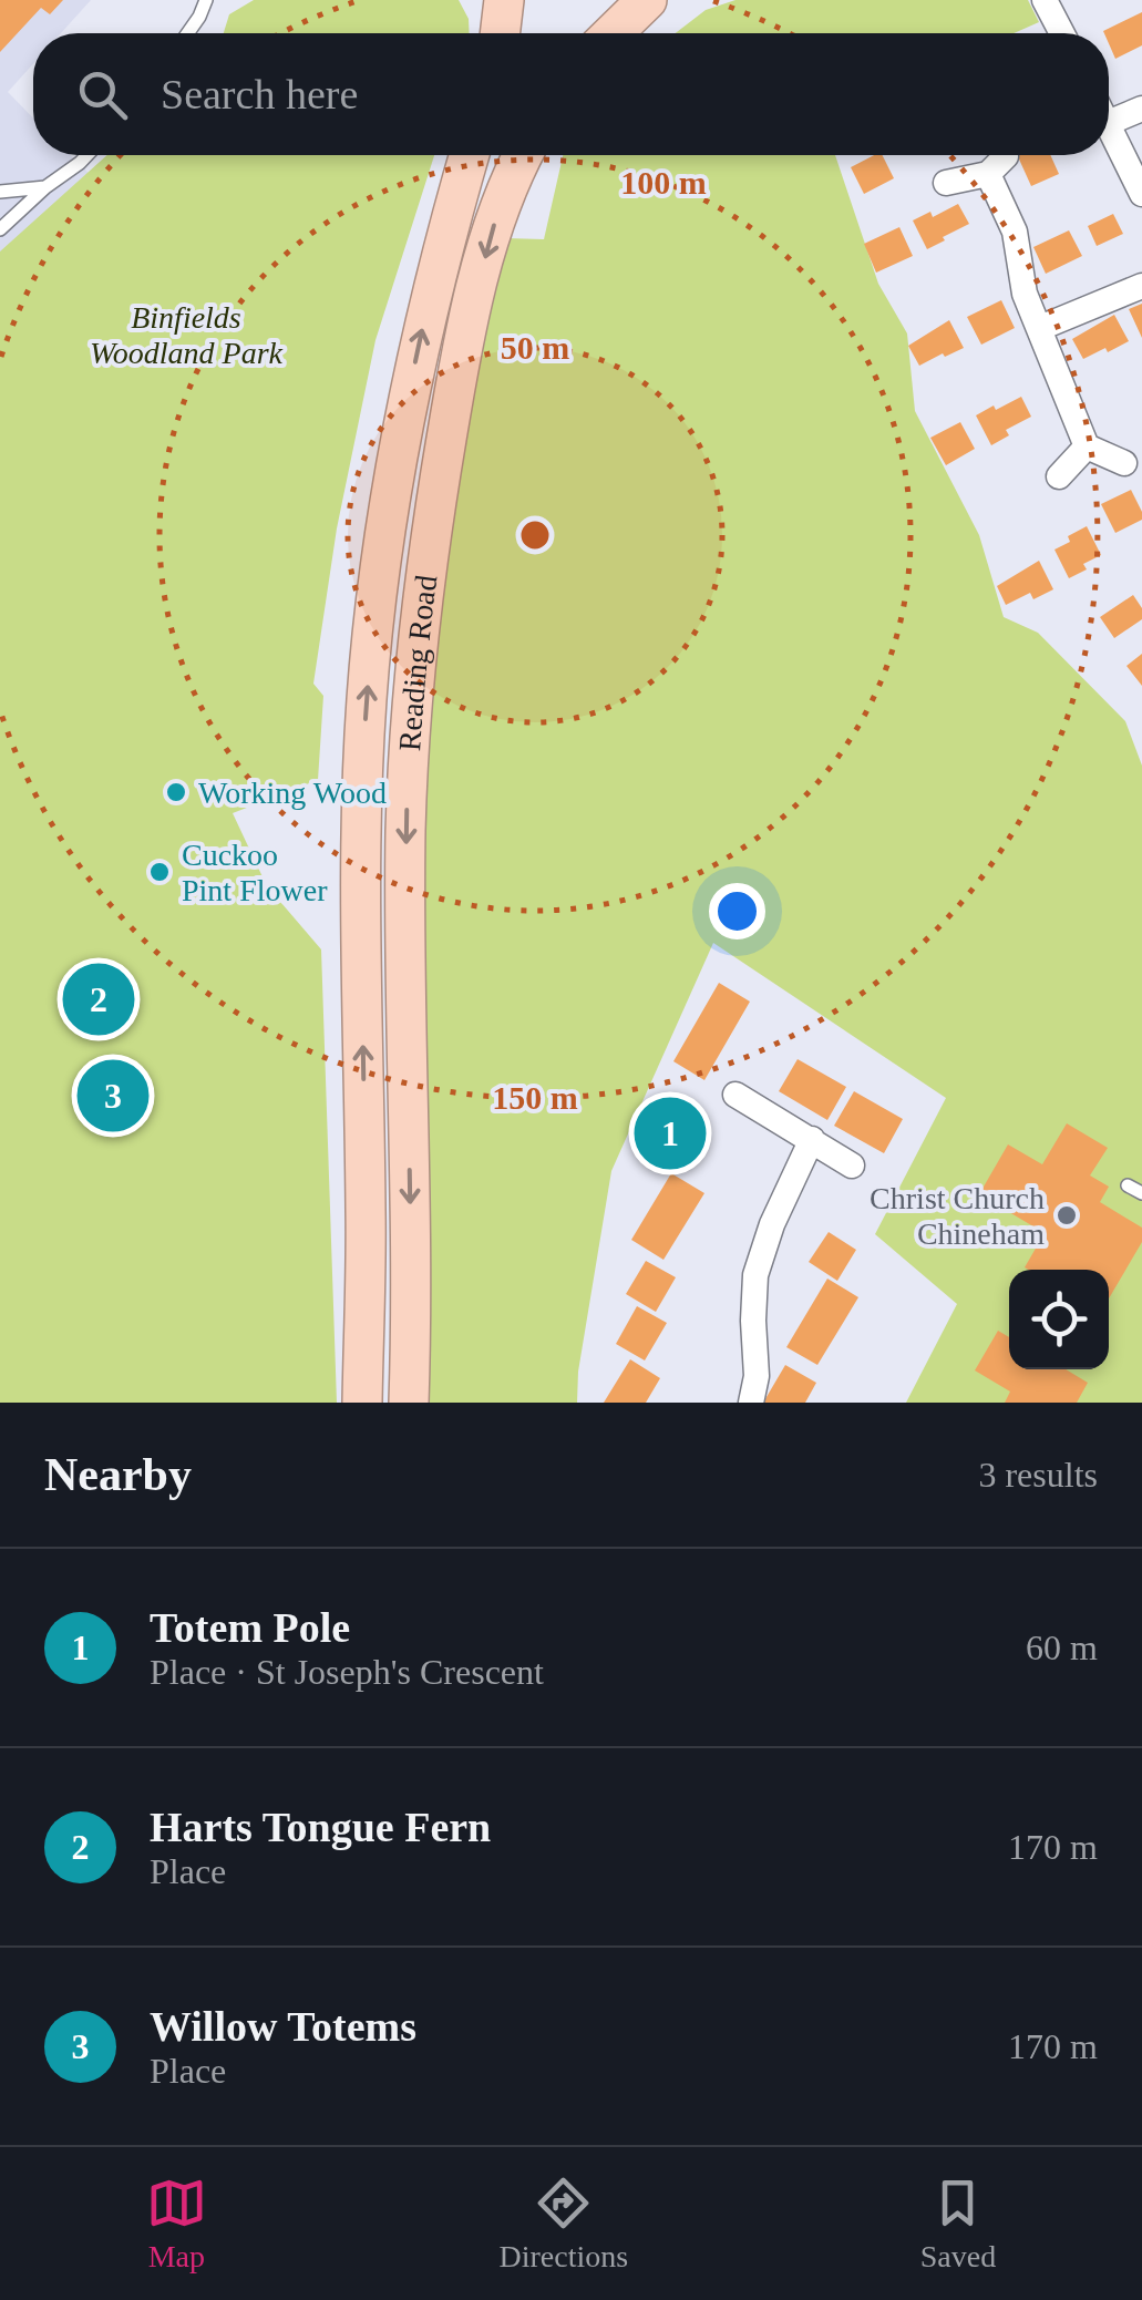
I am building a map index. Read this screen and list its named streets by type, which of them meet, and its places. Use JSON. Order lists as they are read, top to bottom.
{
  "streets": {
    "highway": ["Reading Road"]
  },
  "parks": ["Binfields Woodland Park"],
  "places": ["Working Wood", "Cuckoo Pint Flower", "Christ Church Chineham"],
  "page": {
    "search": "Search here",
    "pins": ["2", "3", "1"],
    "heading": ["Nearby", "3 results"],
    "list": [
      {
        "mark": "1",
        "name": "Totem Pole",
        "note": "Place · St Joseph's Crescent",
        "value": "60 m"
      },
      {
        "mark": "2",
        "name": "Harts Tongue Fern",
        "note": "Place",
        "value": "170 m"
      },
      {
        "mark": "3",
        "name": "Willow Totems",
        "note": "Place",
        "value": "170 m"
      }
    ],
    "nav": ["Map", "Directions", "Saved"]
  },
  "rings": ["100 m", "50 m", "150 m"]
}
